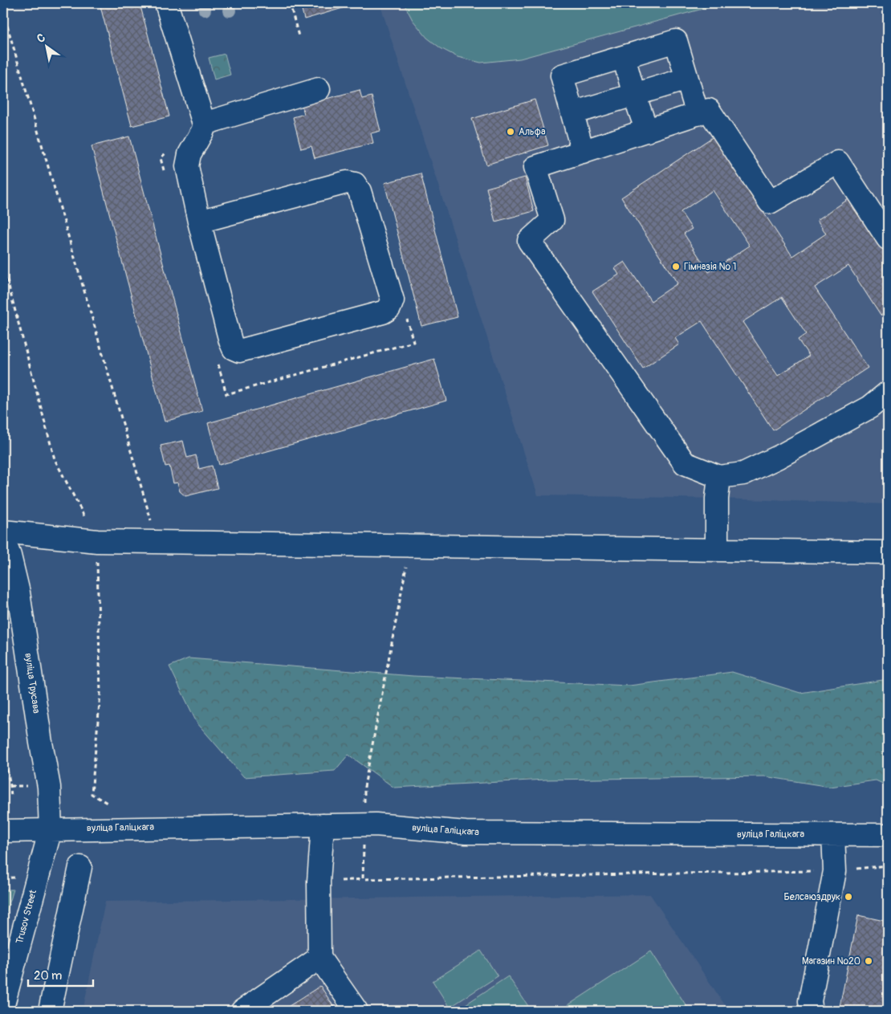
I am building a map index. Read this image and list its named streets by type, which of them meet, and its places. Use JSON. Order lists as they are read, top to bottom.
{
  "streets": {
    "street": ["вуліца Трусава", "вуліца Галіцкага", "Trusov Street"]
  },
  "crossings": [
    ["вуліца Трусава", "вуліца Галіцкага"],
    ["вуліца Трусава", "Trusov Street"],
    ["вуліца Галіцкага", "Trusov Street"]
  ],
  "places": [
    "Альфа",
    "Гімназія № 1",
    "Белсаюздрук",
    "Магазин №20"
  ],
  "scale_bar": "20 m",
  "north": "top left"
}
